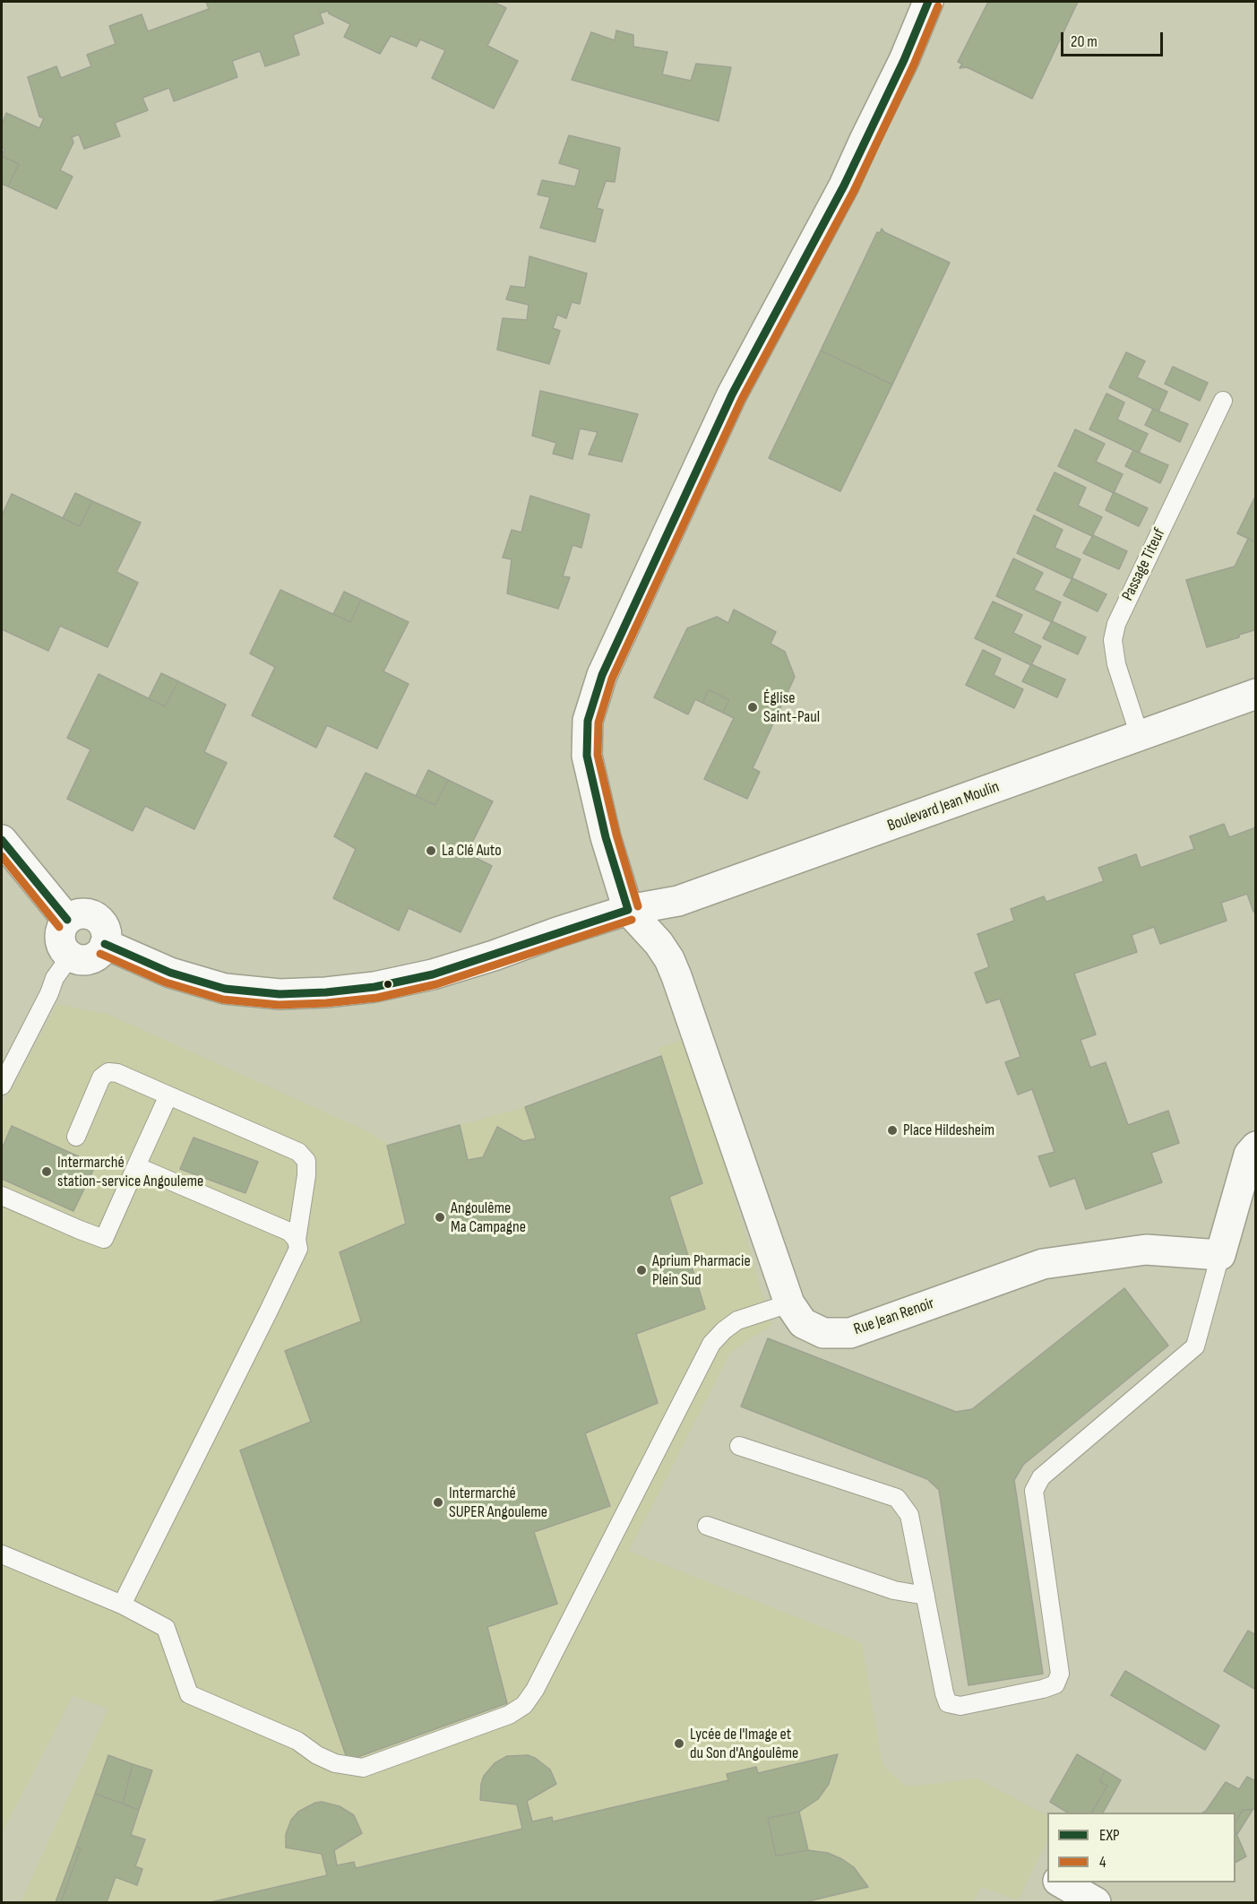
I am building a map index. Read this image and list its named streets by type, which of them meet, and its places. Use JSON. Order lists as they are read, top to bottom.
{
  "streets": {
    "street": ["Boulevard Jean Moulin", "Rue Jean Renoir"],
    "lane": ["Passage Titeuf"]
  },
  "crossings": [
    ["Passage Titeuf", "Boulevard Jean Moulin"],
    ["Boulevard Jean Moulin", "Rue Jean Renoir"]
  ],
  "places": [
    "Église Saint-Paul",
    "La Clé Auto",
    "Place Hildesheim",
    "Intermarché station-service Angouleme",
    "Angoulême Ma Campagne",
    "Aprium Pharmacie Plein Sud",
    "Intermarché SUPER Angouleme",
    "Lycée de l'Image et du Son d'Angoulême"
  ],
  "lines": ["transit line EXP", "transit line 4"],
  "legend": ["EXP", "4"],
  "scale_bar": "20 m"
}
